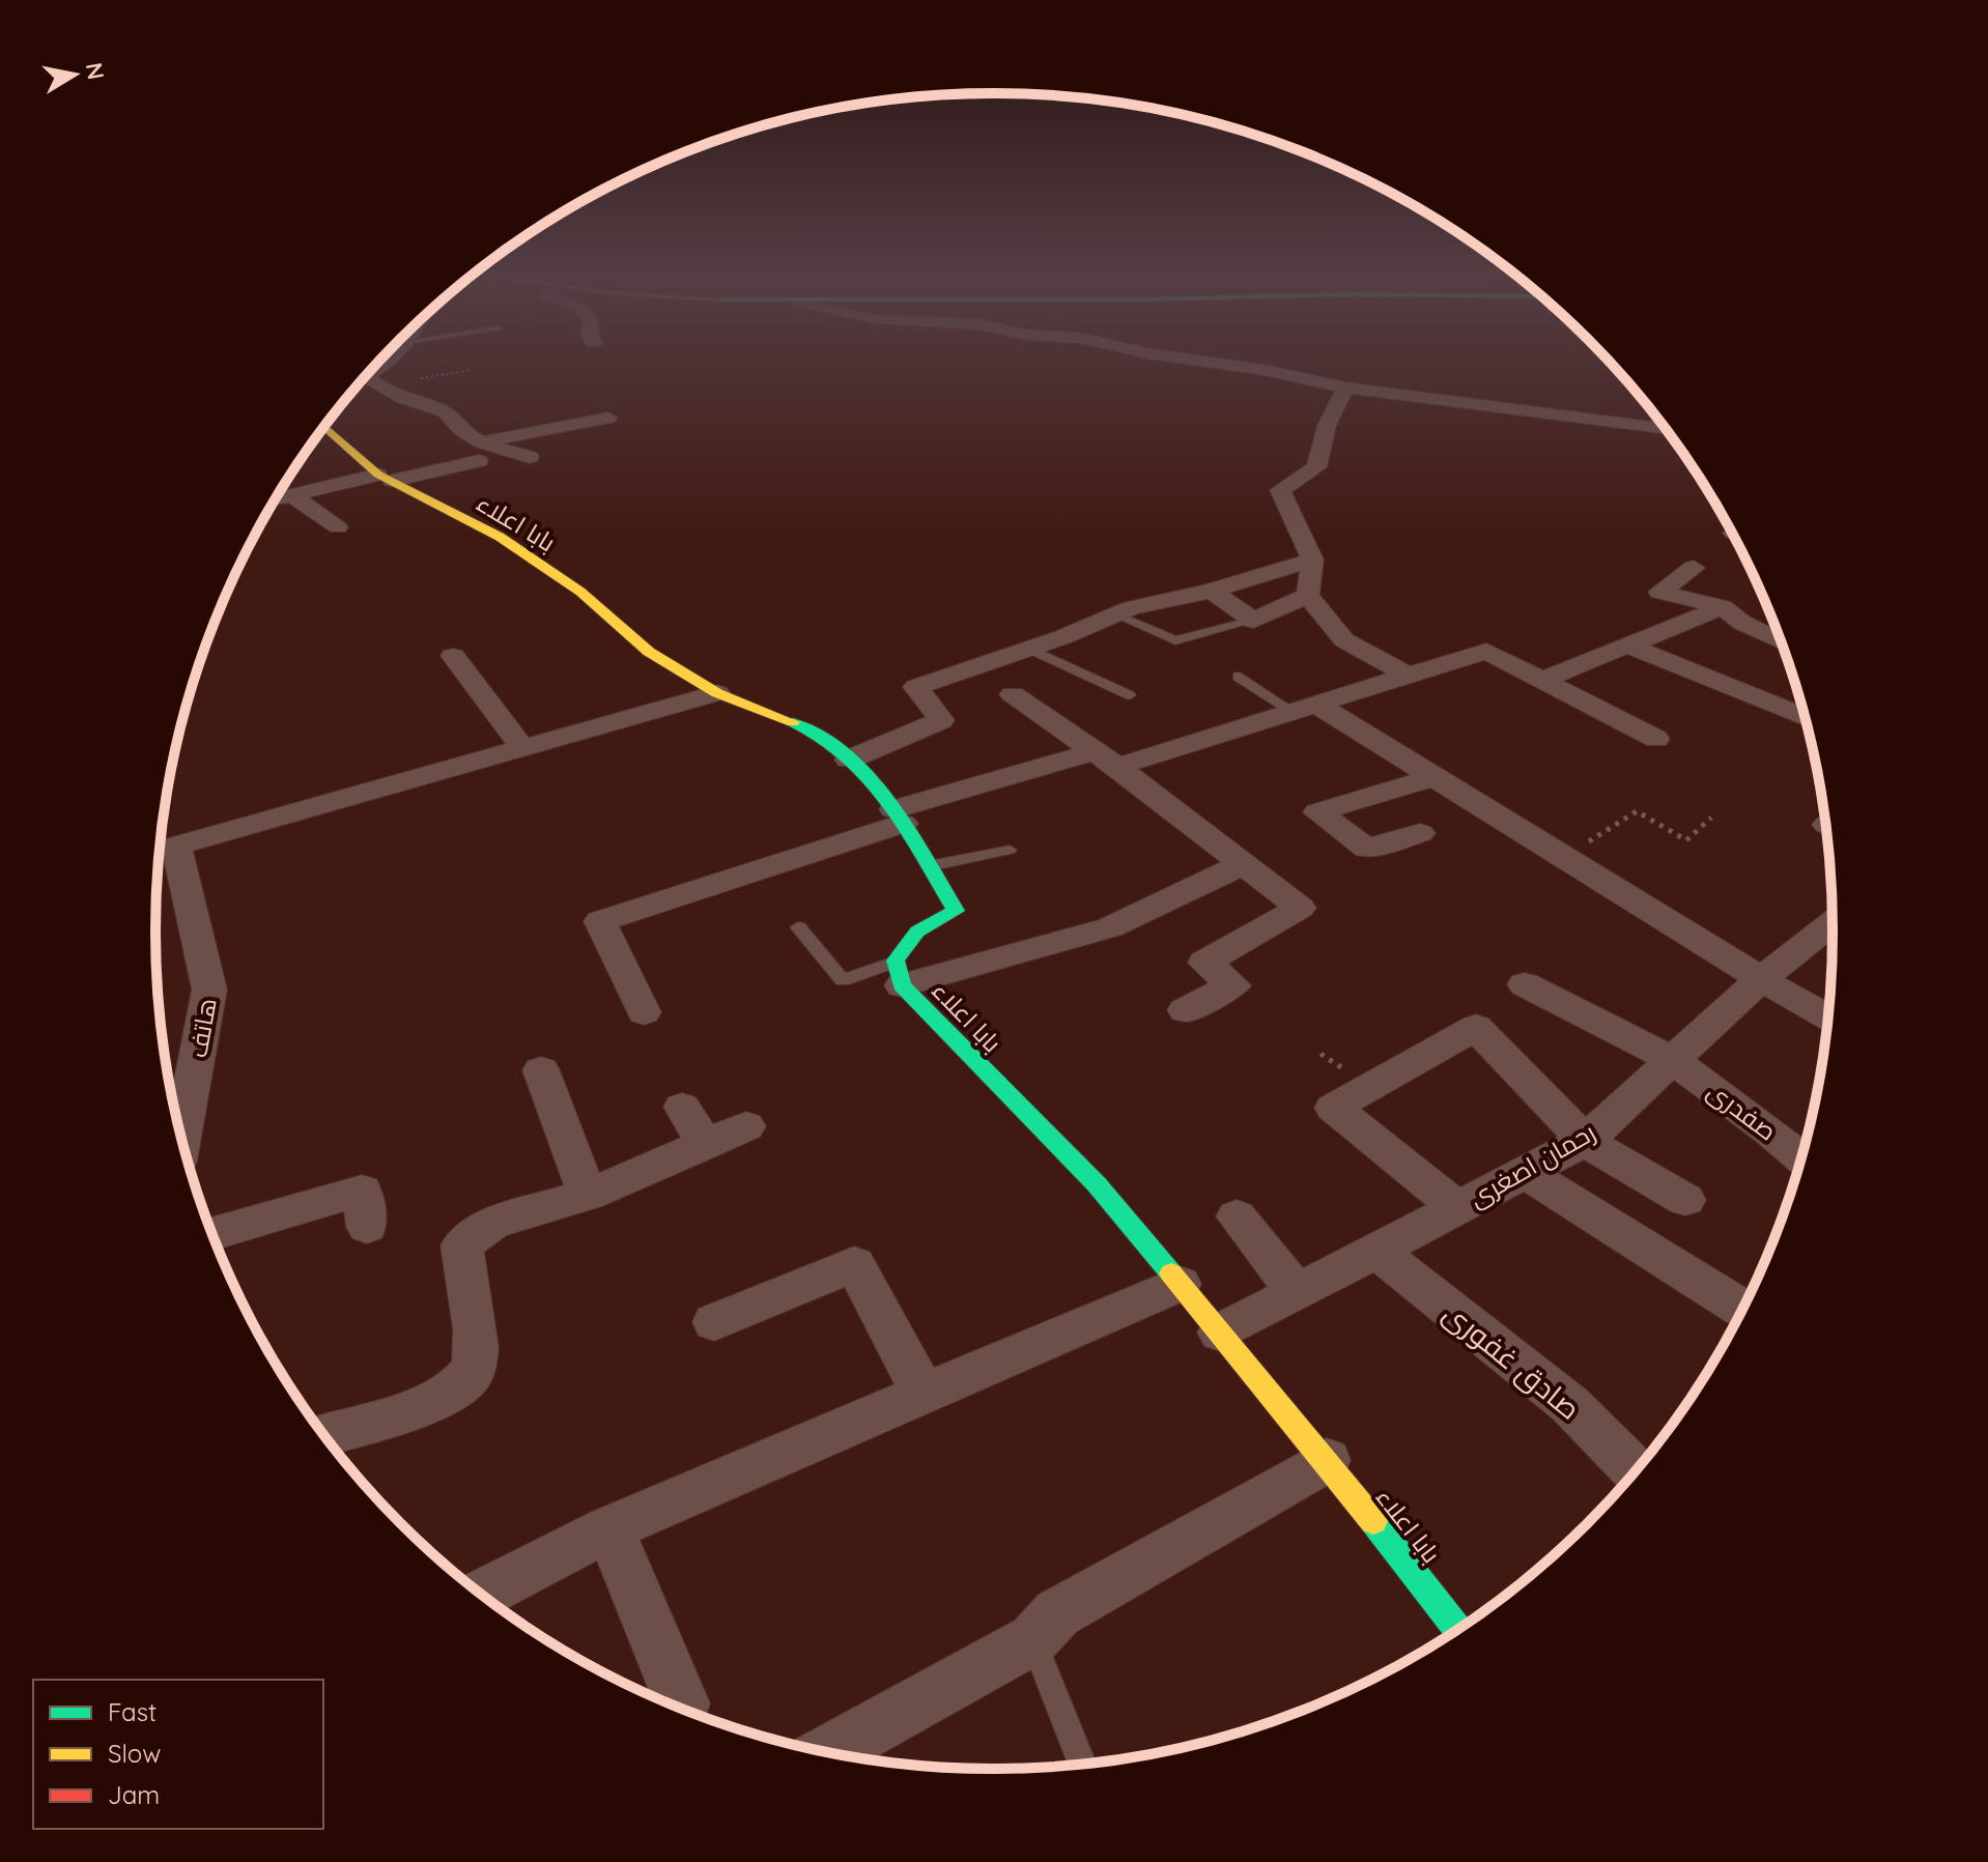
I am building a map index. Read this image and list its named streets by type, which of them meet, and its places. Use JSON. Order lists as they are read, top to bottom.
{
  "streets": {
    "street": [
      "بابا اعلاء",
      "هاتف",
      "صفدری",
      "رحمان اصغری",
      "صادق غفوری"
    ]
  },
  "crossings": [
    ["بابا اعلاء", "رحمان اصغری"],
    ["صفدری", "رحمان اصغری"],
    ["رحمان اصغری", "صادق غفوری"]
  ],
  "legend": ["Fast", "Slow", "Jam"],
  "north": "right"
}
